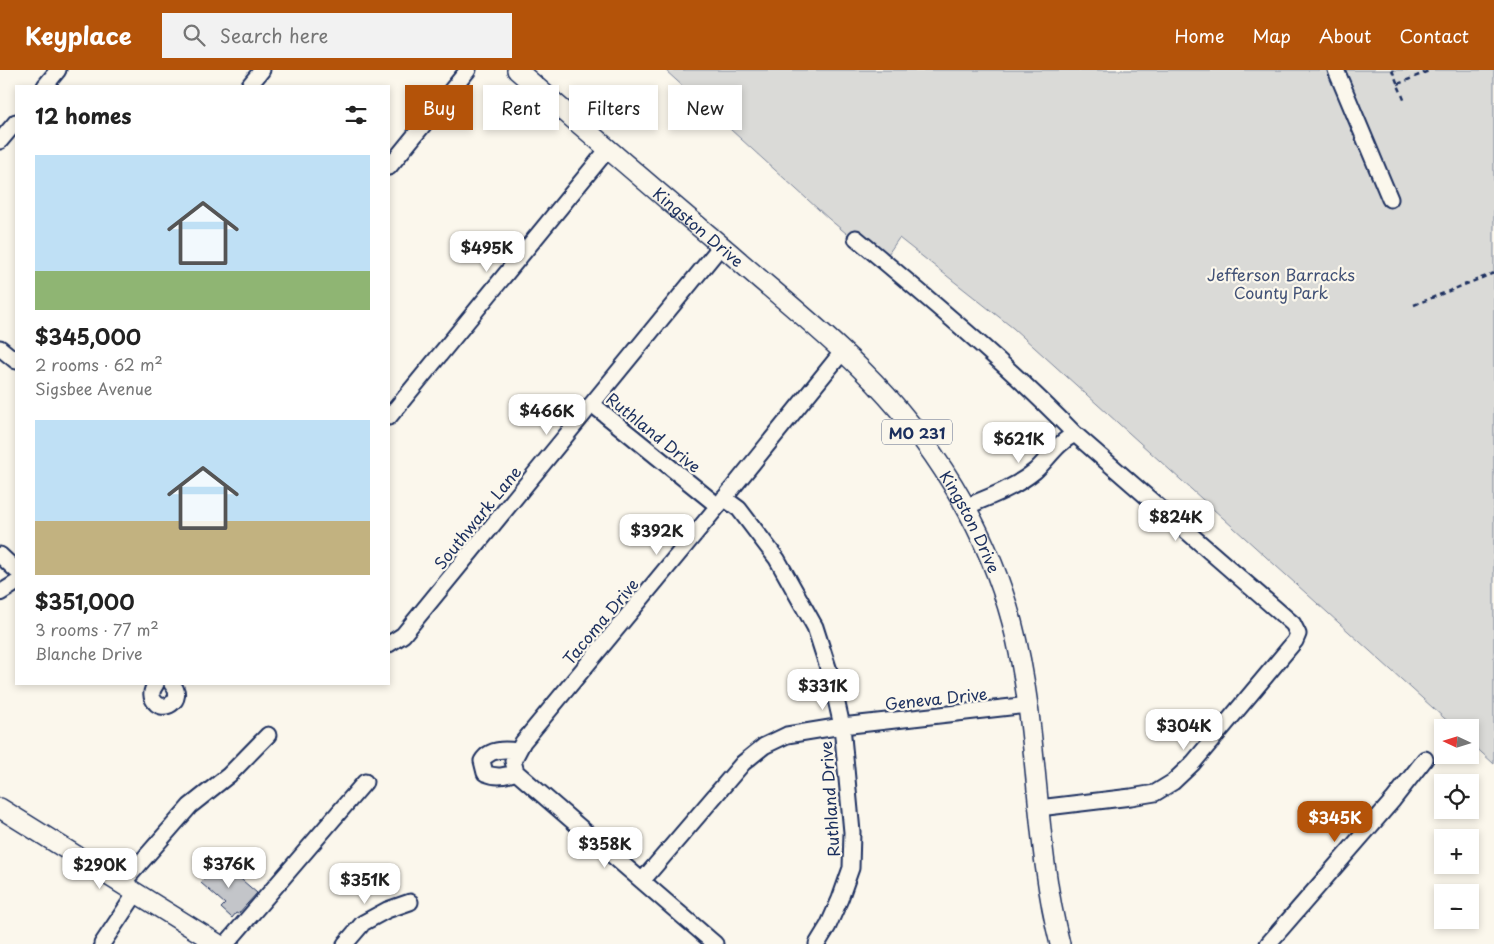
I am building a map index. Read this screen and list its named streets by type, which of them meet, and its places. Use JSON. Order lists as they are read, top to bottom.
{
  "streets": {
    "main road": ["Kingston Drive", "MO 231"],
    "street": [
      "Ruthland Drive",
      "Southwark Lane",
      "Tacoma Drive",
      "Geneva Drive"
    ]
  },
  "crossings": [
    ["Kingston Drive", "Southwark Lane"],
    ["Kingston Drive", "Tacoma Drive"],
    ["Kingston Drive", "Geneva Drive"],
    ["Ruthland Drive", "Southwark Lane"],
    ["Ruthland Drive", "Tacoma Drive"],
    ["Ruthland Drive", "Geneva Drive"]
  ],
  "parks": ["Jefferson Barracks County Park"],
  "north": "left",
  "page": {
    "header": "Keyplace",
    "search": "Search here",
    "nav": [
      "Home",
      "Map",
      "About",
      "Contact"
    ],
    "chip": [
      "Buy",
      "Rent",
      "Filters",
      "New"
    ],
    "heading": "12 homes",
    "list": [
      {
        "name": "$345,000",
        "note": "2 rooms · 62 m² · Sigsbee Avenue"
      },
      {
        "name": "$351,000",
        "note": "3 rooms · 77 m² · Blanche Drive"
      }
    ],
    "price": [
      "$495K",
      "$466K",
      "$621K",
      "$824K",
      "$392K",
      "$331K",
      "$304K",
      "$345K",
      "$358K",
      "$376K",
      "$290K",
      "$351K"
    ],
    "map_buttons": ["+", "−"]
  }
}
